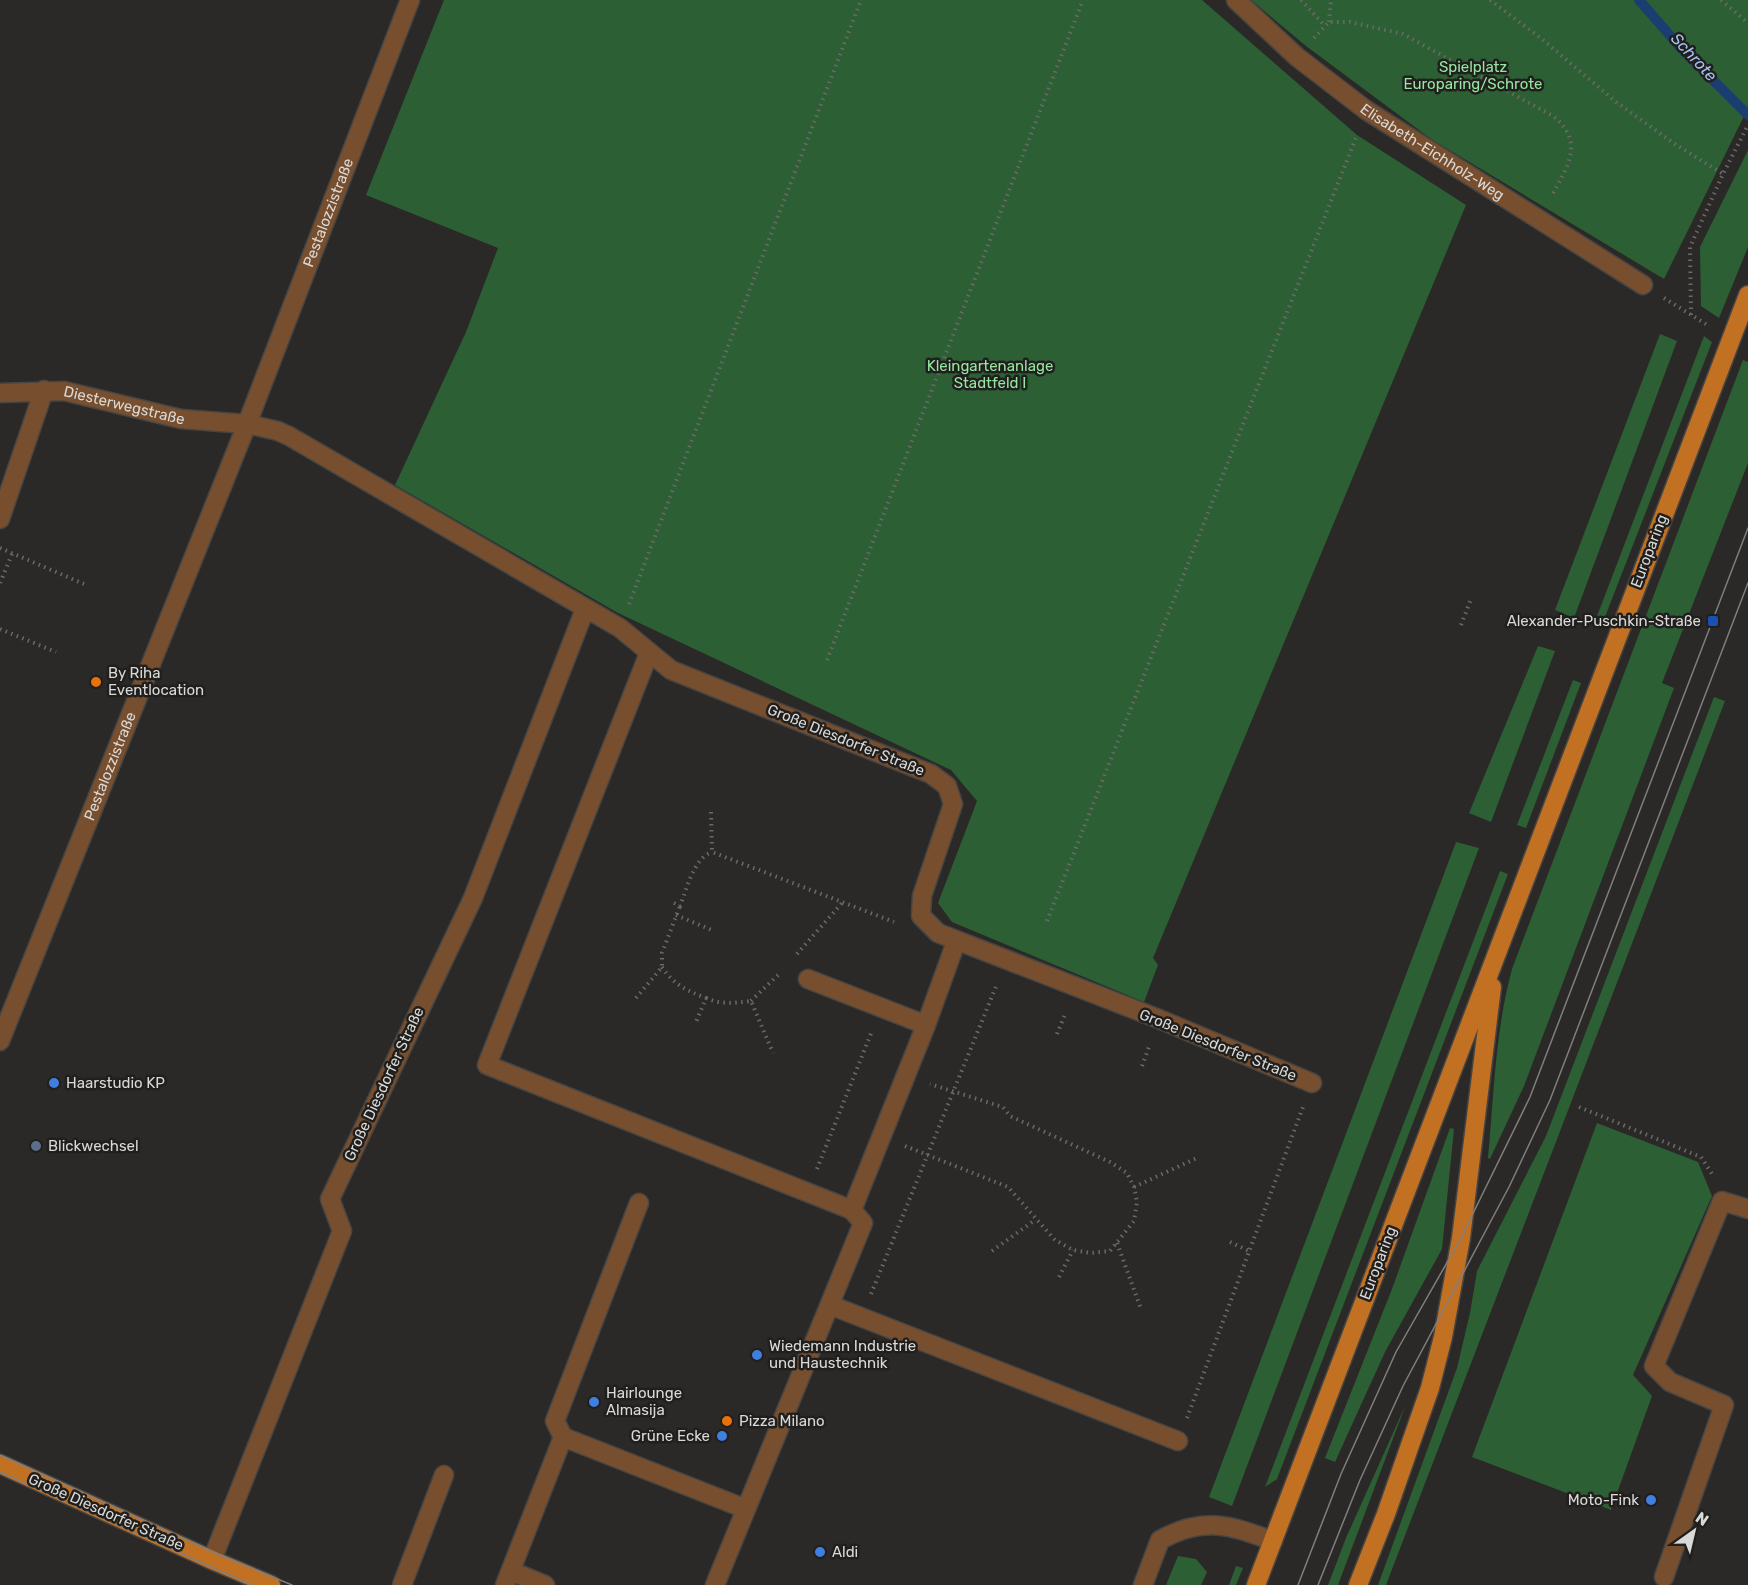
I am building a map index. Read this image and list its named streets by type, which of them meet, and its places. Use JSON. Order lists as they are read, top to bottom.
{
  "streets": {
    "main road": ["Europaring", "Große Diesdorfer Straße"],
    "street": ["Elisabeth-Eichholz-Weg", "Pestalozzistraße", "Diesterwegstraße"]
  },
  "crossings": [
    ["Pestalozzistraße", "Diesterwegstraße"]
  ],
  "water": ["Schrote"],
  "parks": ["Spielplatz Europaring/Schrote", "Kleingartenanlage Stadtfeld I"],
  "places": {
    "transit": ["Alexander-Puschkin-Straße"],
    "other": [
      "By Riha Eventlocation",
      "Haarstudio KP",
      "Blickwechsel",
      "Wiedemann Industrie und Haustechnik",
      "Hairlounge Almasija",
      "Pizza Milano",
      "Grüne Ecke",
      "Moto-Fink",
      "Aldi"
    ]
  },
  "north": "top right"
}
